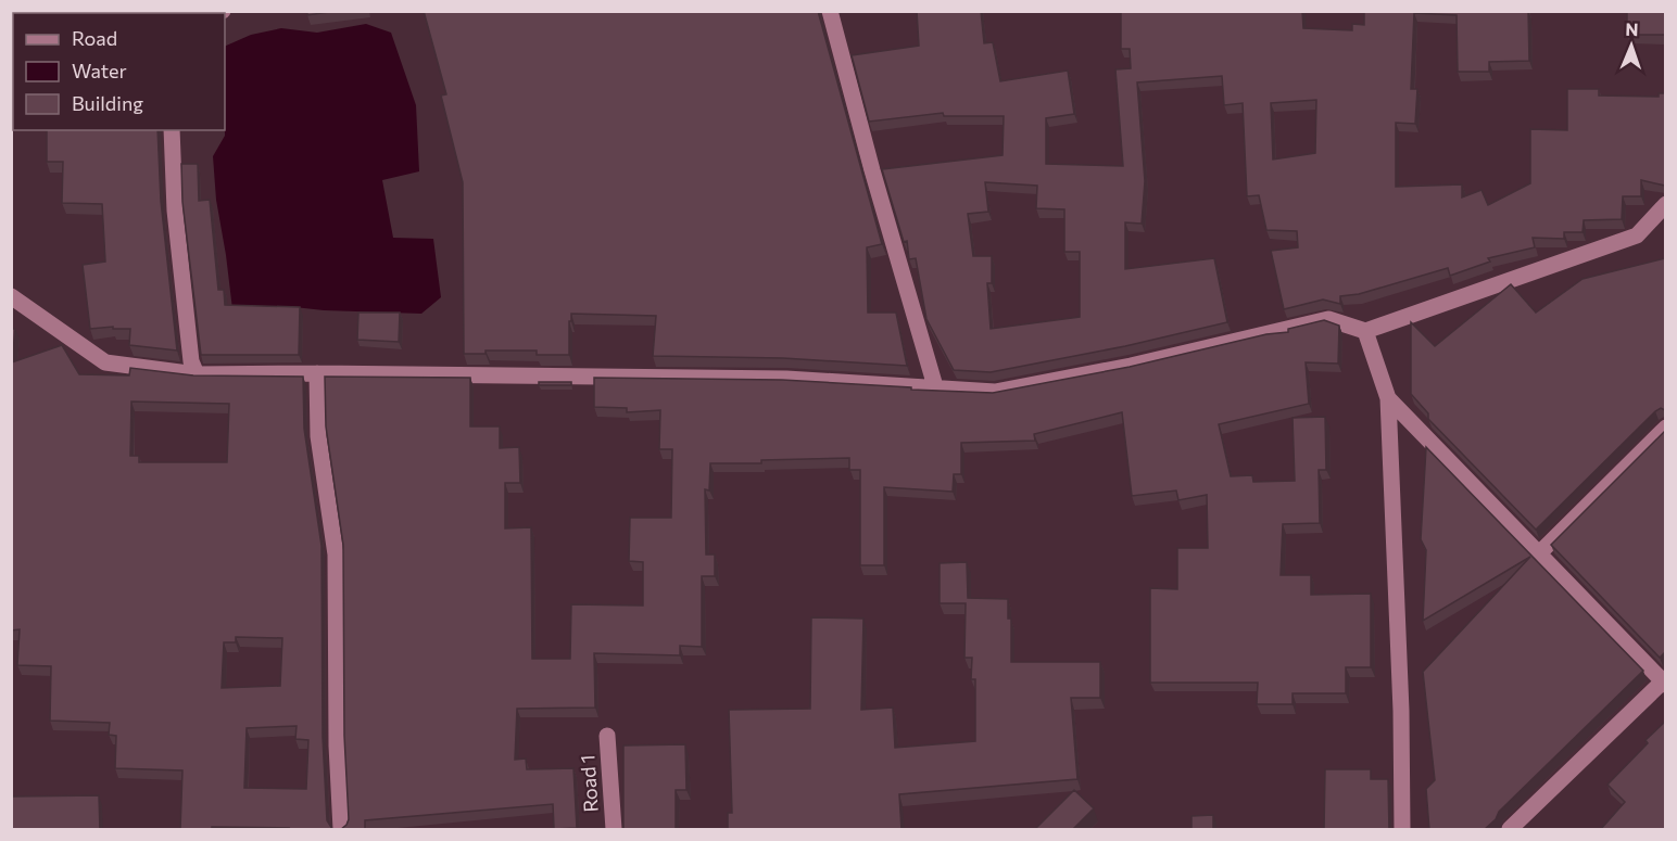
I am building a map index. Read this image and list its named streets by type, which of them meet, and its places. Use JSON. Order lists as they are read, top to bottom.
{
  "streets": {
    "street": ["Road 1"]
  },
  "legend": ["Road", "Water", "Building"],
  "north": "top"
}
